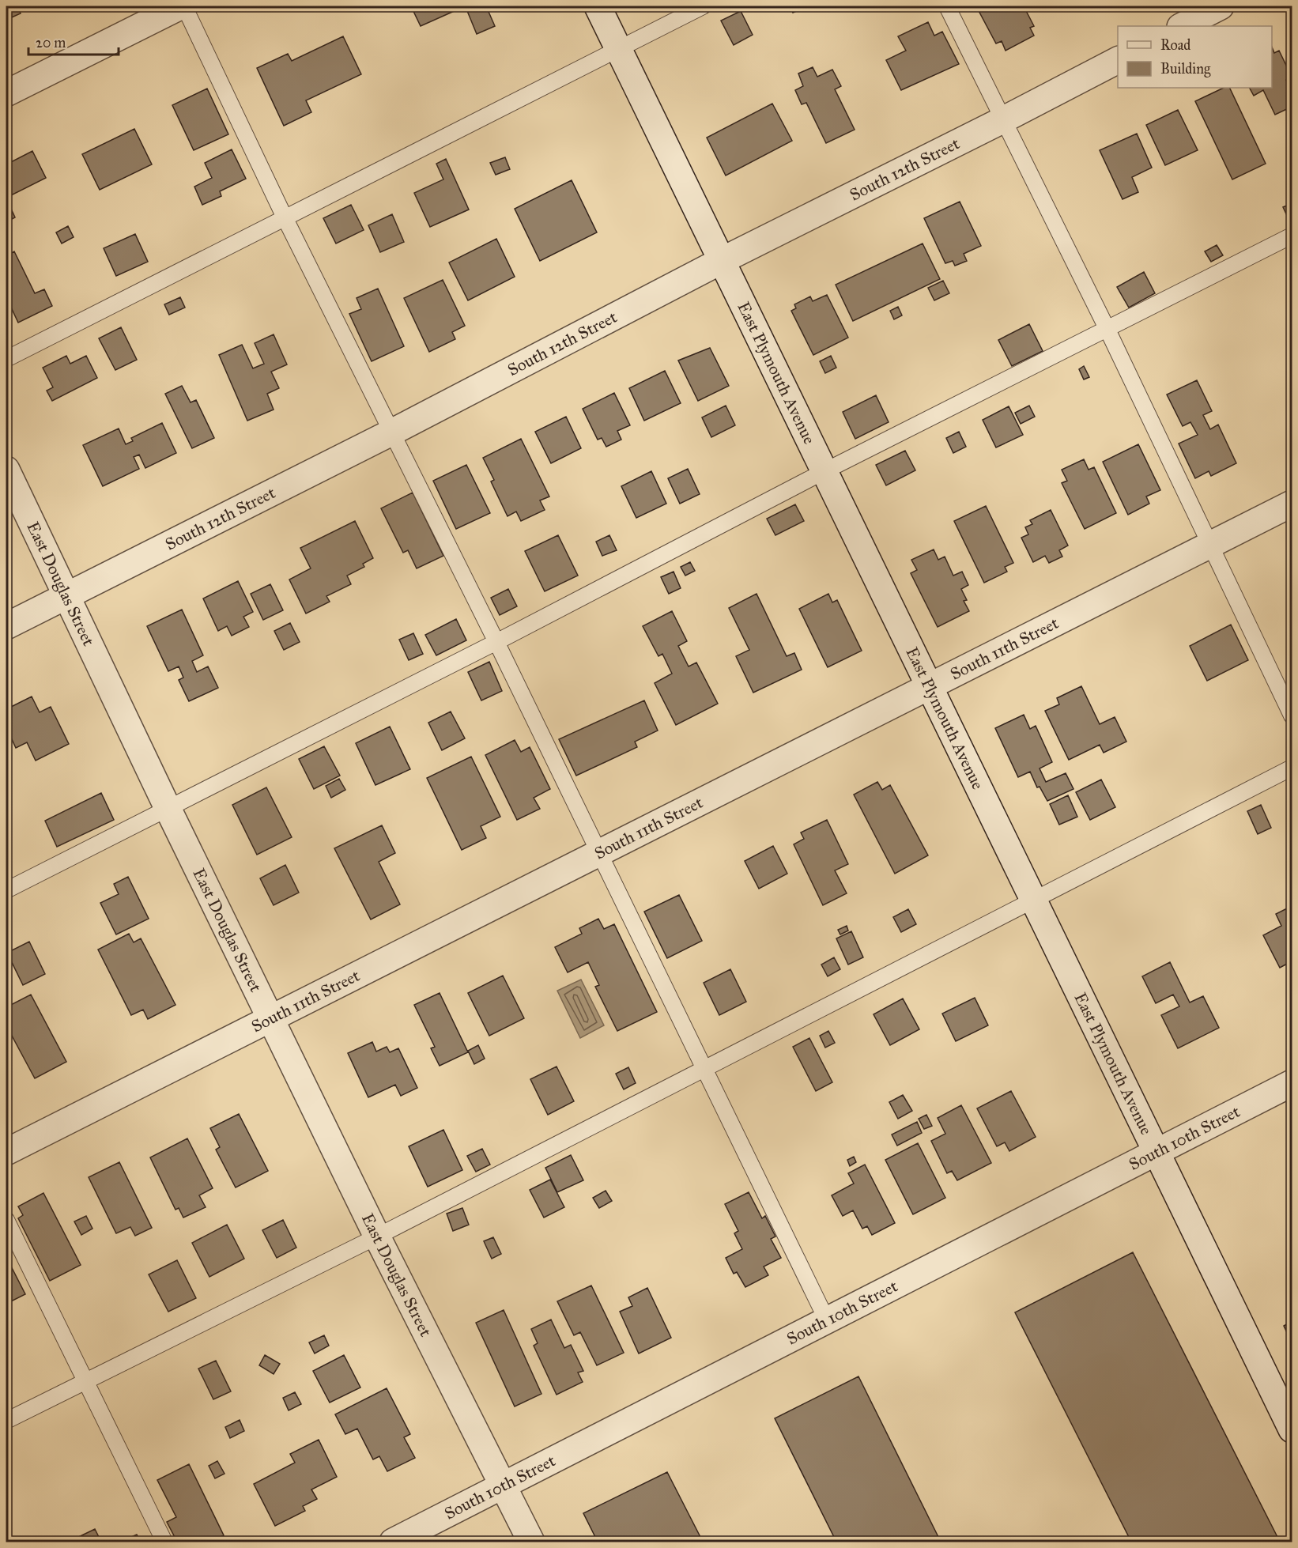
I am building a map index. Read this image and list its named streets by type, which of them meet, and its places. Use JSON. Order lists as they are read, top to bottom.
{
  "streets": {
    "street": [
      "South 12th Street",
      "East Plymouth Avenue",
      "East Douglas Street",
      "South 11th Street",
      "South 10th Street"
    ]
  },
  "crossings": [
    ["South 12th Street", "East Plymouth Avenue"],
    ["South 12th Street", "East Douglas Street"],
    ["East Plymouth Avenue", "South 11th Street"],
    ["East Plymouth Avenue", "South 10th Street"],
    ["East Douglas Street", "South 11th Street"],
    ["East Douglas Street", "South 10th Street"]
  ],
  "legend": ["Road", "Building"],
  "scale_bar": "20 m"
}
